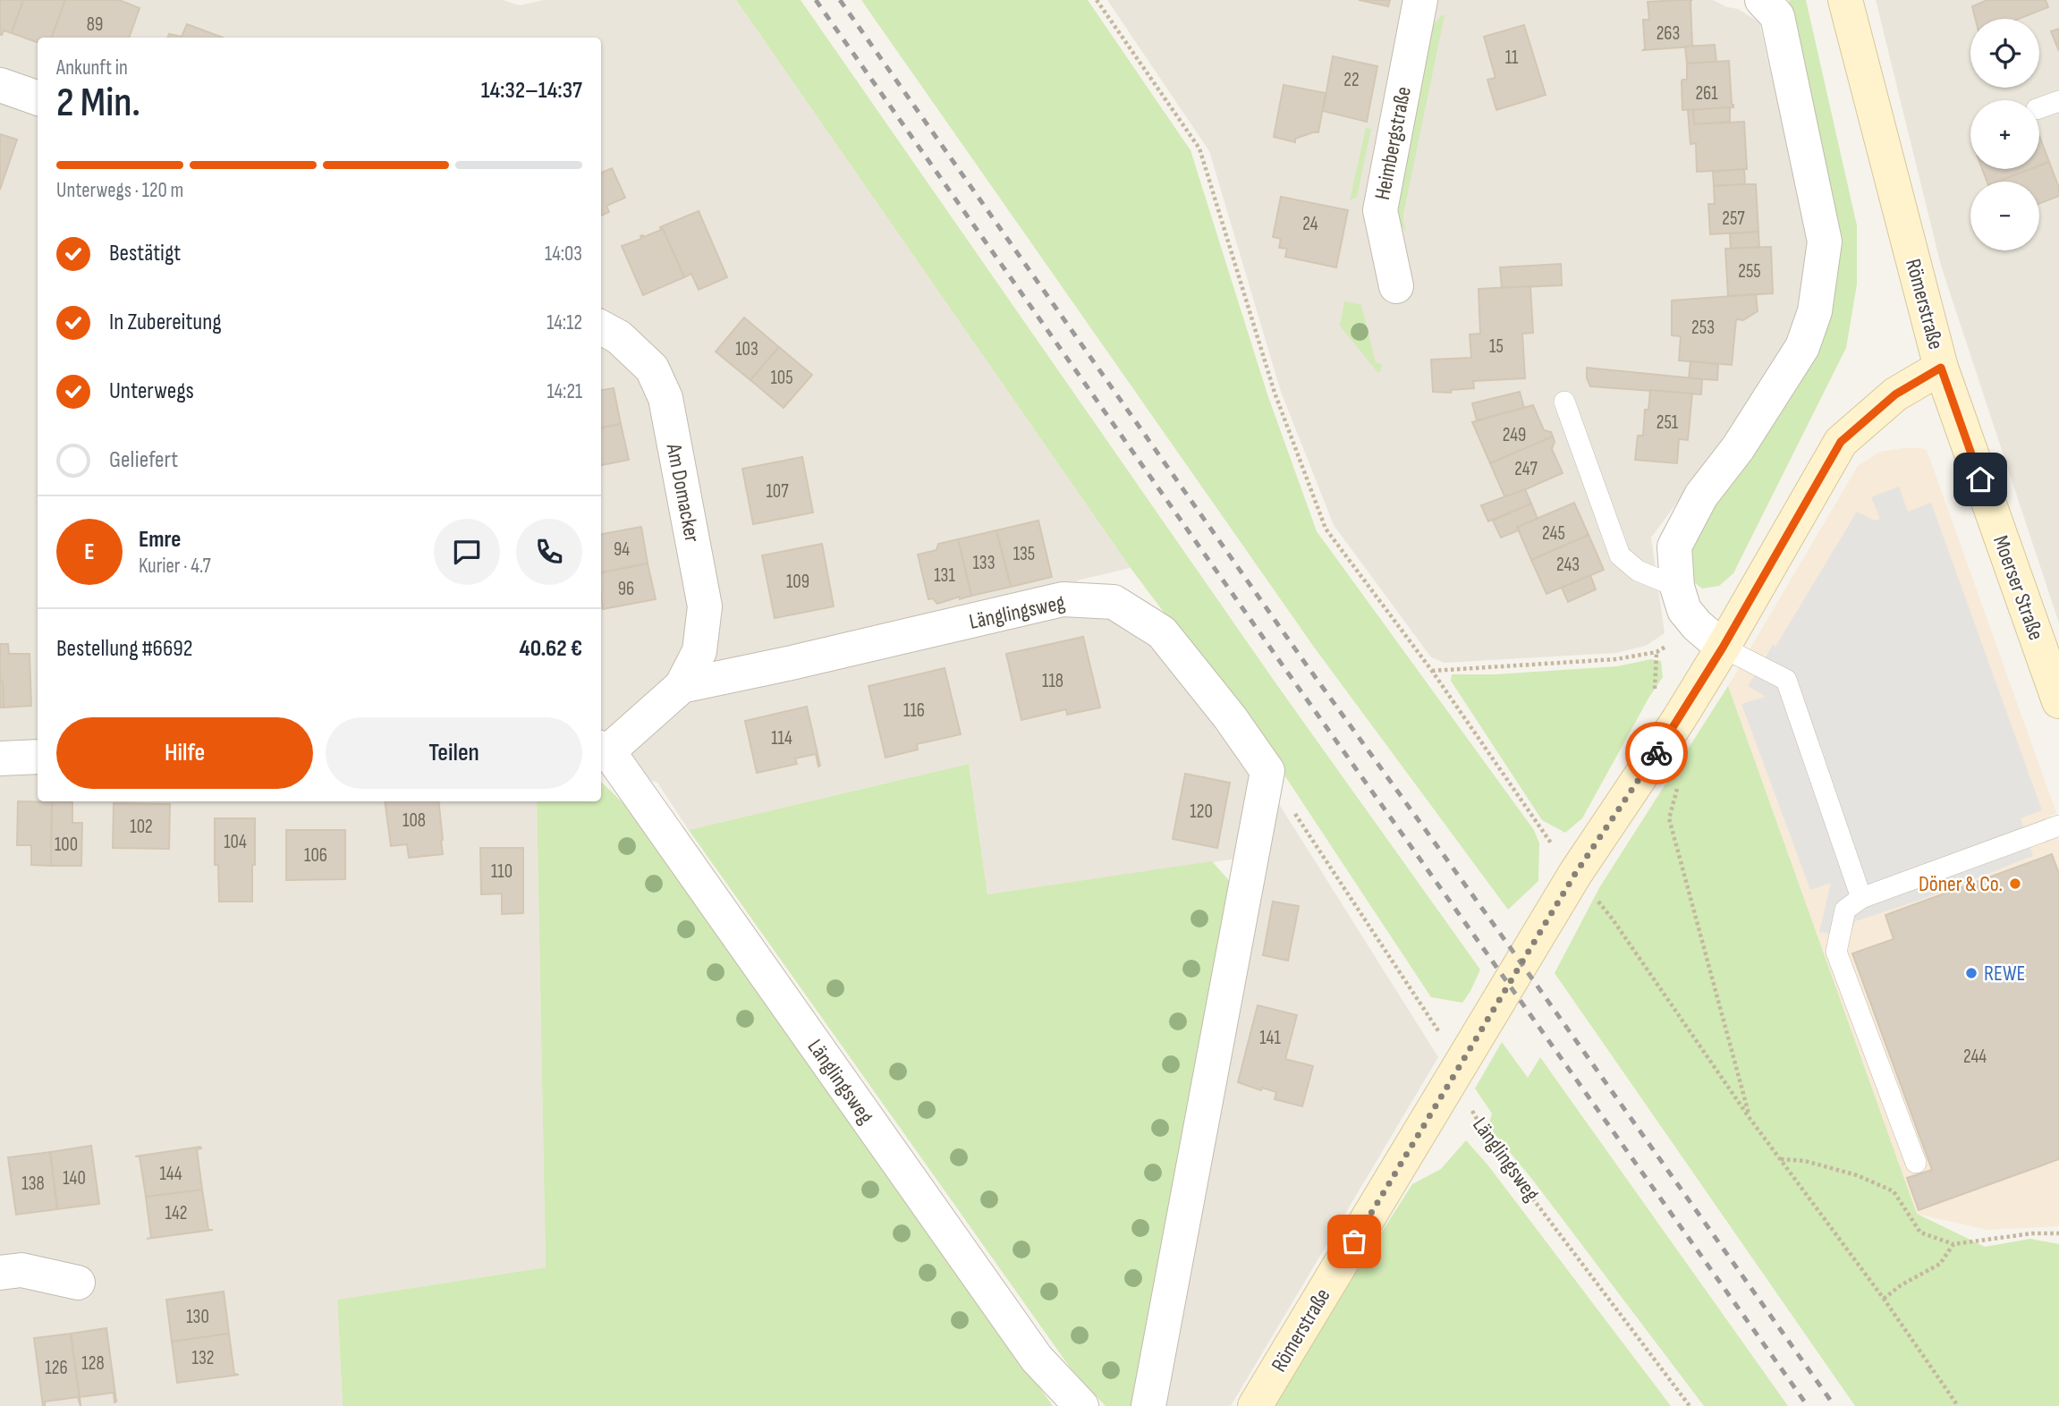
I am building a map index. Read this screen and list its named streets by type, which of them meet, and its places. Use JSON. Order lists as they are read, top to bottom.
{
  "streets": {
    "street": [
      "Heimbergstraße",
      "Römerstraße",
      "Am Domacker",
      "Moerser Straße",
      "Länglingsweg"
    ]
  },
  "crossings": [
    ["Römerstraße", "Moerser Straße"],
    ["Römerstraße", "Länglingsweg"],
    ["Am Domacker", "Länglingsweg"]
  ],
  "places": ["Döner & Co.", "REWE"],
  "house_numbers": [
    "89",
    "263",
    "11",
    "22",
    "261",
    "257",
    "24",
    "255",
    "253",
    "15",
    "103",
    "105",
    "251",
    "249",
    "247",
    "107",
    "245",
    "94",
    "135",
    "133",
    "243",
    "131",
    "109",
    "96",
    "118",
    "116",
    "114",
    "120",
    "108",
    "102",
    "104",
    "100",
    "106",
    "110",
    "141",
    "244",
    "144",
    "140",
    "138",
    "142",
    "130",
    "132",
    "128",
    "126"
  ],
  "page": {
    "map_buttons": ["+", "−"],
    "heading": ["2 Min.", "Ankunft in", "14:32–14:37"],
    "panel": [
      "Emre",
      "Kurier · 4.7",
      "Bestellung #6692",
      "40.62 €"
    ],
    "bar": "Unterwegs · 120 m",
    "list": [
      ["Bestätigt", "14:03"],
      ["In Zubereitung", "14:12"],
      ["Unterwegs", "14:21"],
      "Geliefert"
    ],
    "round": "E",
    "buttons": ["Hilfe", "Teilen"]
  }
}
